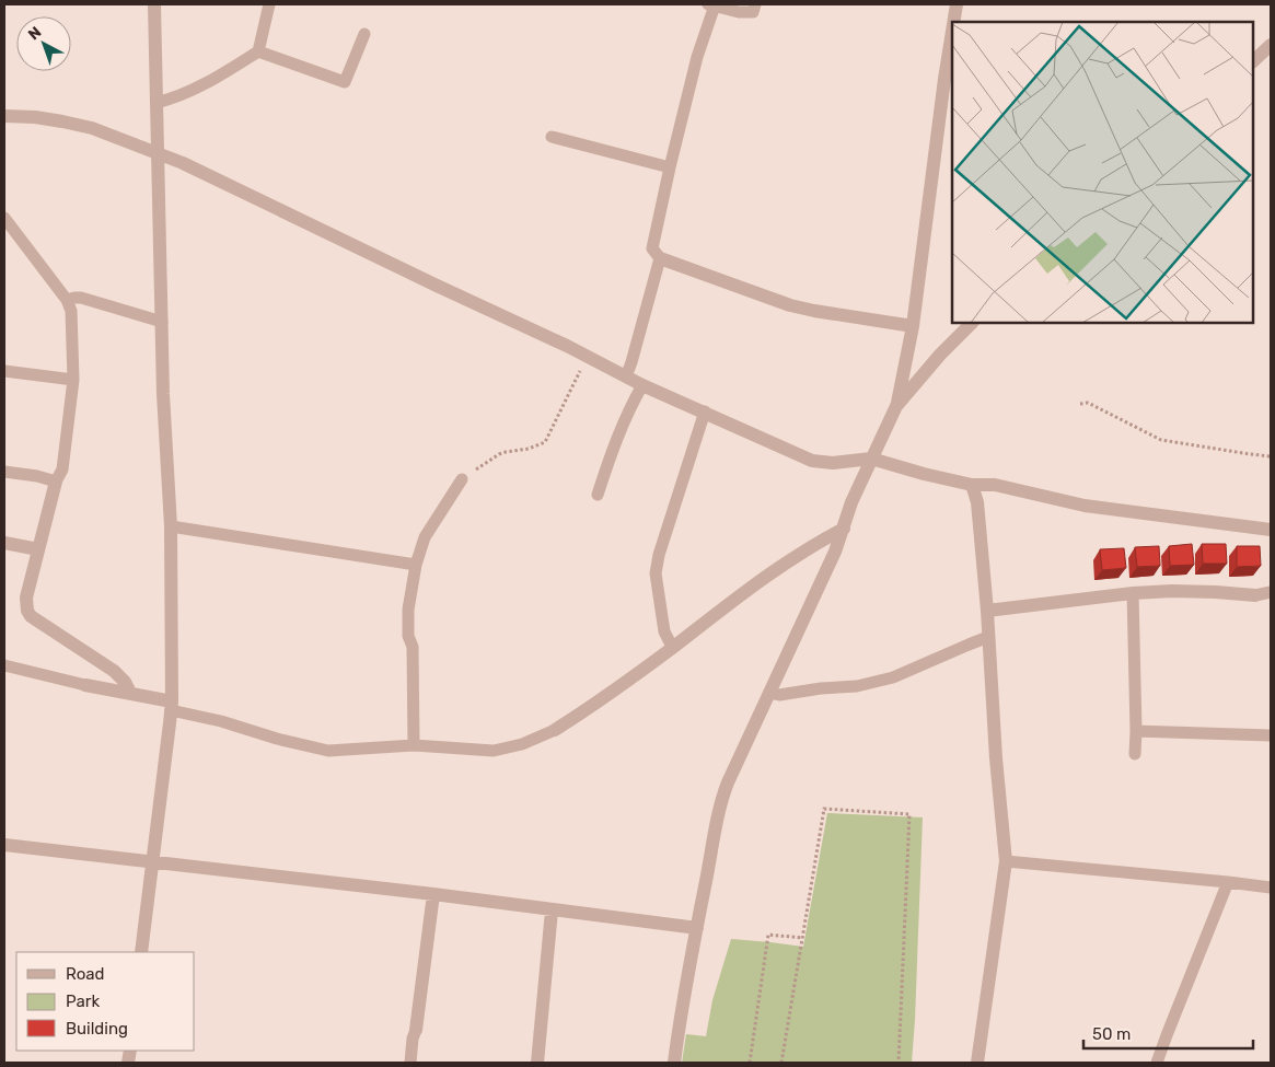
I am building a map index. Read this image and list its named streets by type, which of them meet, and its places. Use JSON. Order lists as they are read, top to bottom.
{
  "legend": ["Road", "Park", "Building"],
  "scale_bar": "50 m",
  "north": "top left"
}
